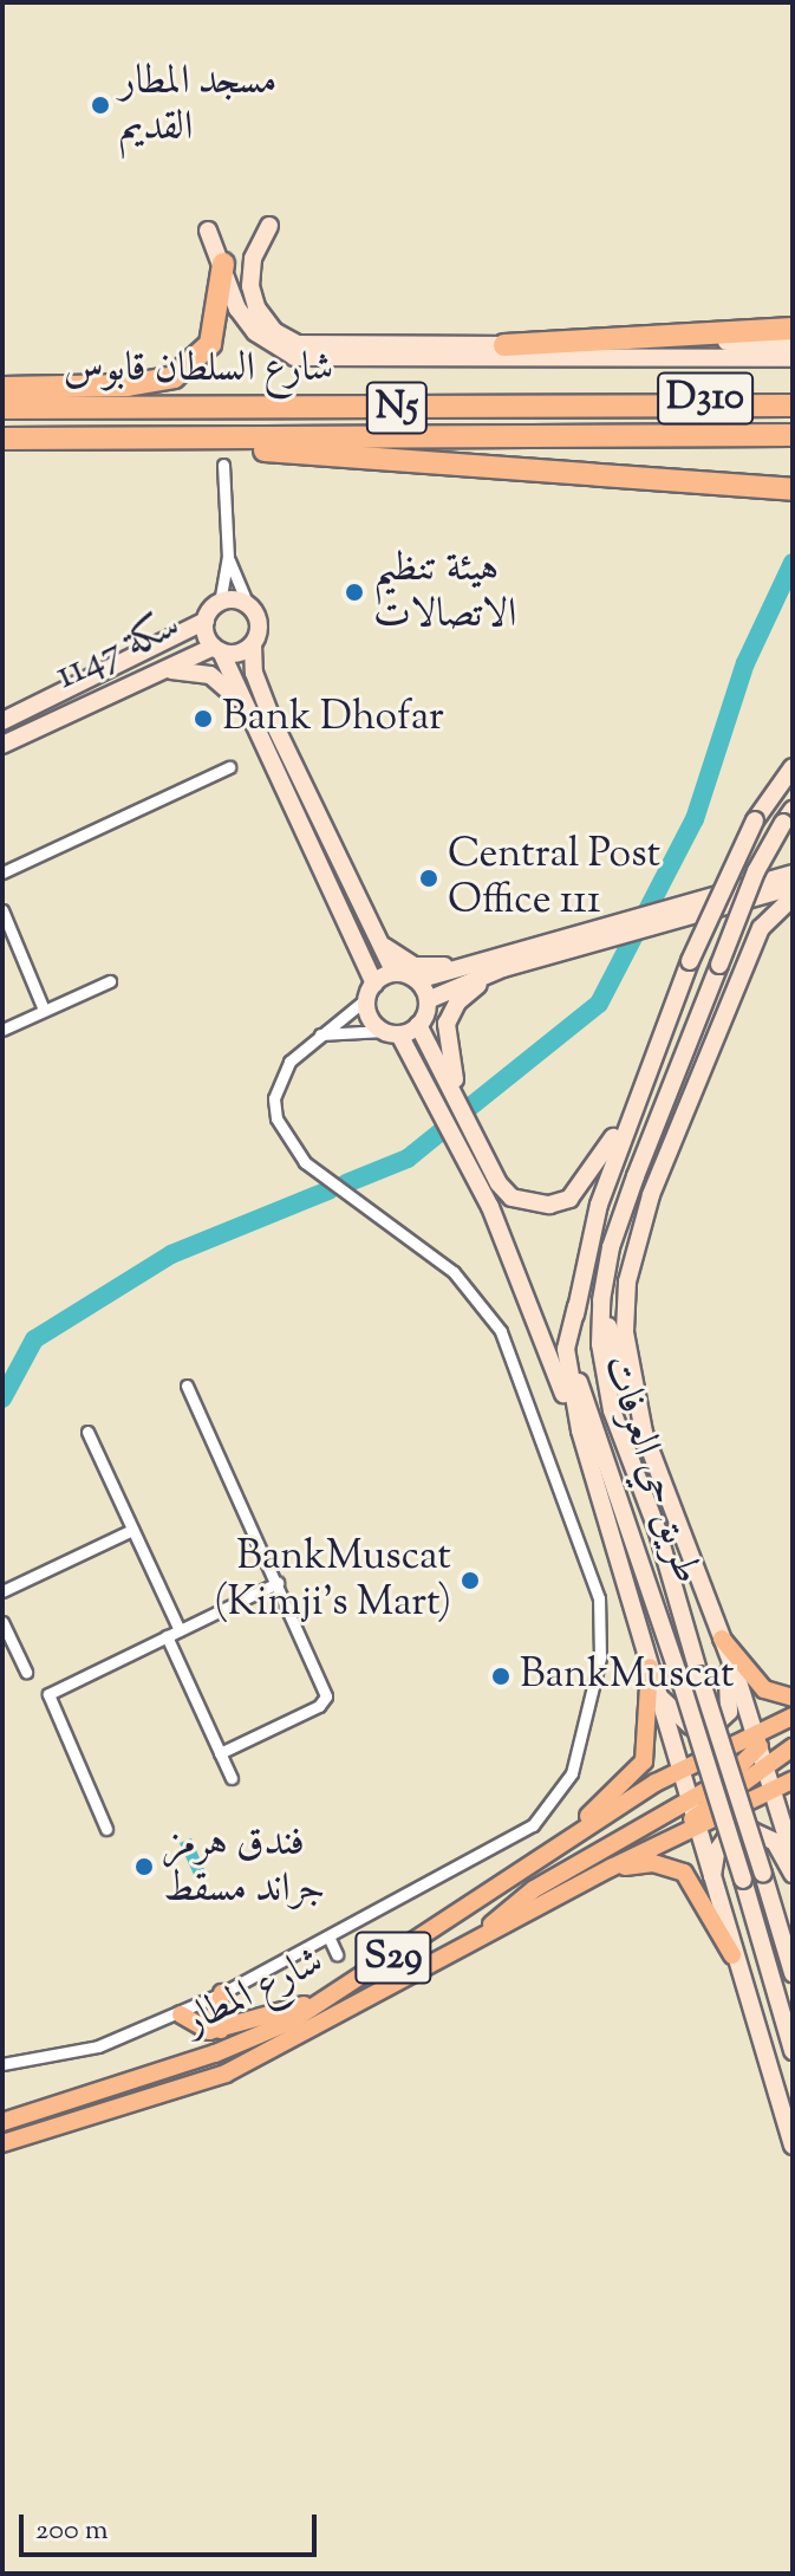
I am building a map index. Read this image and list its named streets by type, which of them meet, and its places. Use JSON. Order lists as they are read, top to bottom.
{
  "streets": {
    "highway": ["شارع السلطان قابوس", "D310", "N5"],
    "main road": [
      "سكة 1147",
      "طريق حي العرفات",
      "S29",
      "شارع المطار"
    ]
  },
  "crossings": [
    ["شارع السلطان قابوس", "D310"],
    ["S29", "شارع المطار"]
  ],
  "places": [
    "مسجد المطار القديم",
    "هيئة تنظيم الاتصالات",
    "Bank Dhofar",
    "Central Post Office 111",
    "BankMuscat (Kimji's Mart)",
    "BankMuscat",
    "فندق هرمز جراند مسقط"
  ],
  "scale_bar": "200 m"
}
